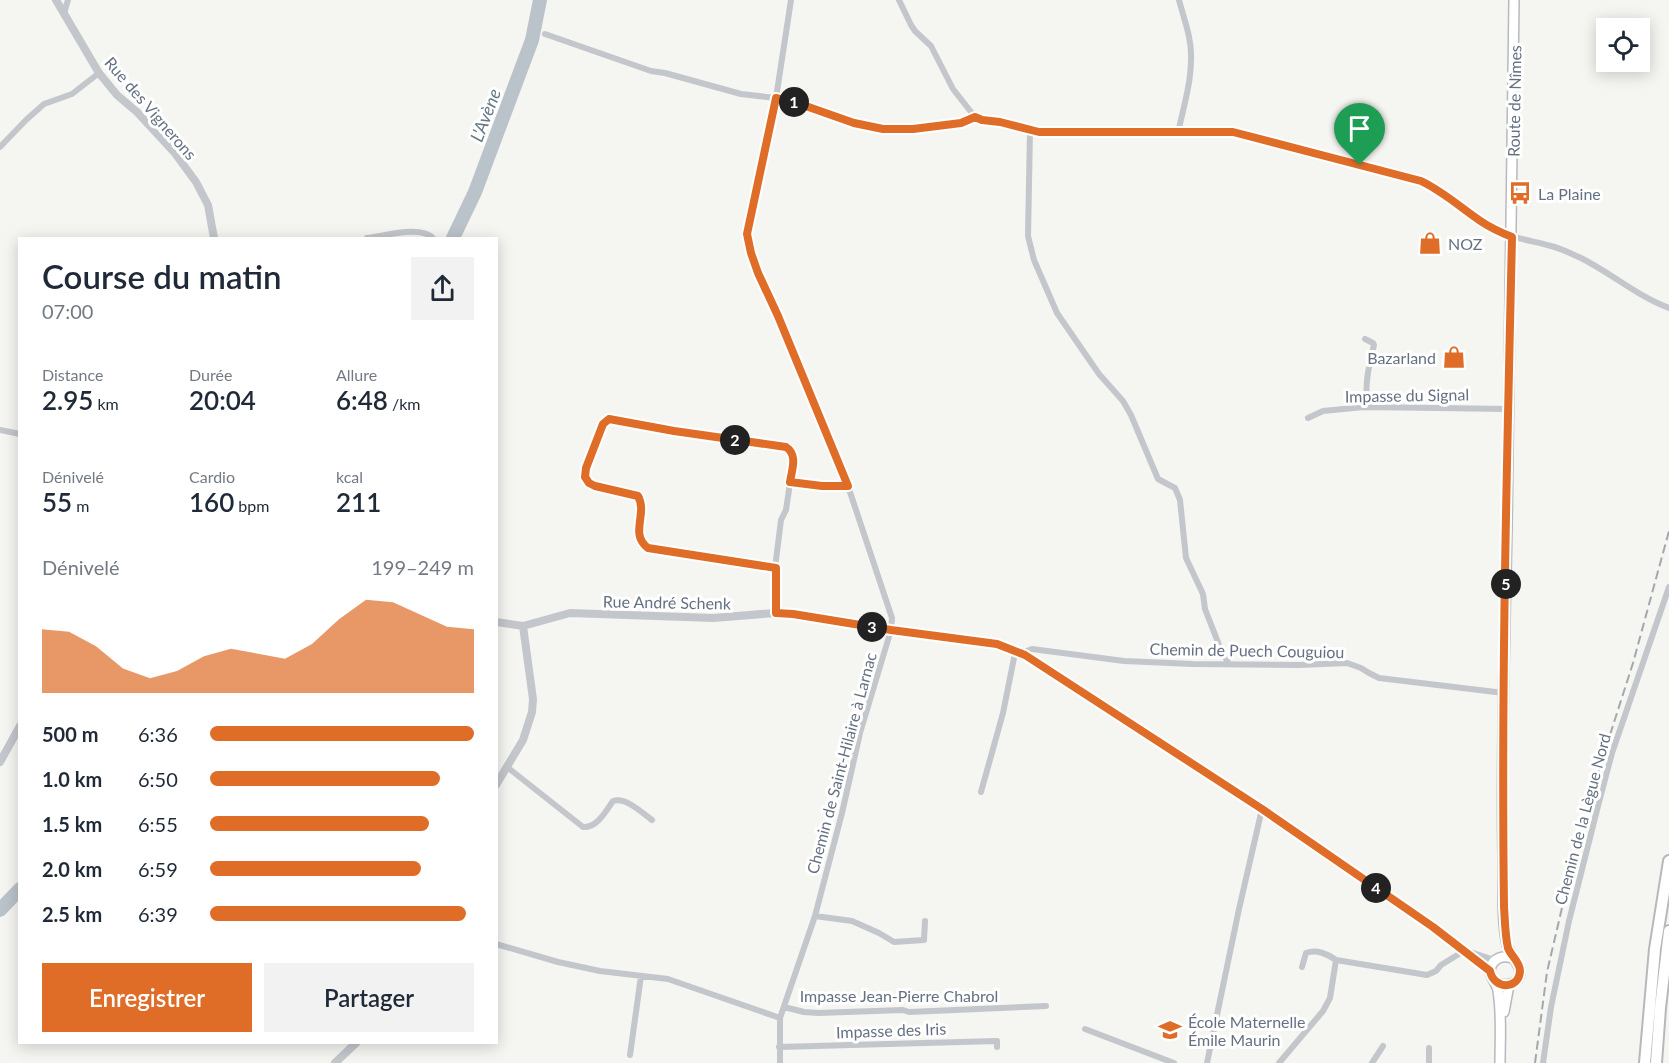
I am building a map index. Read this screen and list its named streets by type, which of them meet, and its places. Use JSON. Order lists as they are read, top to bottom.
{
  "streets": {
    "main road": ["Route de Nîmes"],
    "street": [
      "Rue des Vignerons",
      "Impasse du Signal",
      "Rue André Schenk",
      "Chemin de Puech Couguiou",
      "Chemin de Saint-Hilaire à Larnac",
      "Chemin de la Lègue Nord",
      "Impasse Jean-Pierre Chabrol",
      "Impasse des Iris"
    ]
  },
  "crossings": [
    ["Route de Nîmes", "Impasse du Signal"],
    ["Route de Nîmes", "Rue André Schenk"],
    ["Route de Nîmes", "Chemin de Puech Couguiou"],
    ["Rue André Schenk", "Chemin de Puech Couguiou"],
    ["Rue André Schenk", "Chemin de Saint-Hilaire à Larnac"],
    ["Chemin de Saint-Hilaire à Larnac", "Impasse Jean-Pierre Chabrol"],
    ["Chemin de Saint-Hilaire à Larnac", "Impasse des Iris"]
  ],
  "water": ["L'Avène"],
  "places": {
    "bus stop": ["La Plaine"],
    "shop": ["NOZ", "Bazarland"],
    "school or university": ["École Maternelle Émile Maurin"]
  },
  "page": {
    "pins": [
      "1",
      "2",
      "5",
      "3",
      "4"
    ],
    "heading": ["Course du matin", "07:00"],
    "stats": [
      ["Distance", "2.95 km"],
      ["Durée", "20:04"],
      ["Allure", "6:48 /km"],
      ["Dénivelé", "55 m"],
      ["Cardio", "160 bpm"],
      ["kcal", "211"]
    ],
    "chart": ["Dénivelé", "199–249 m"],
    "list": [
      {
        "name": "500 m",
        "note": "6:36"
      },
      {
        "name": "1.0 km",
        "note": "6:50"
      },
      {
        "name": "1.5 km",
        "note": "6:55"
      },
      {
        "name": "2.0 km",
        "note": "6:59"
      },
      {
        "name": "2.5 km",
        "note": "6:39"
      }
    ],
    "buttons": ["Enregistrer", "Partager"]
  }
}
